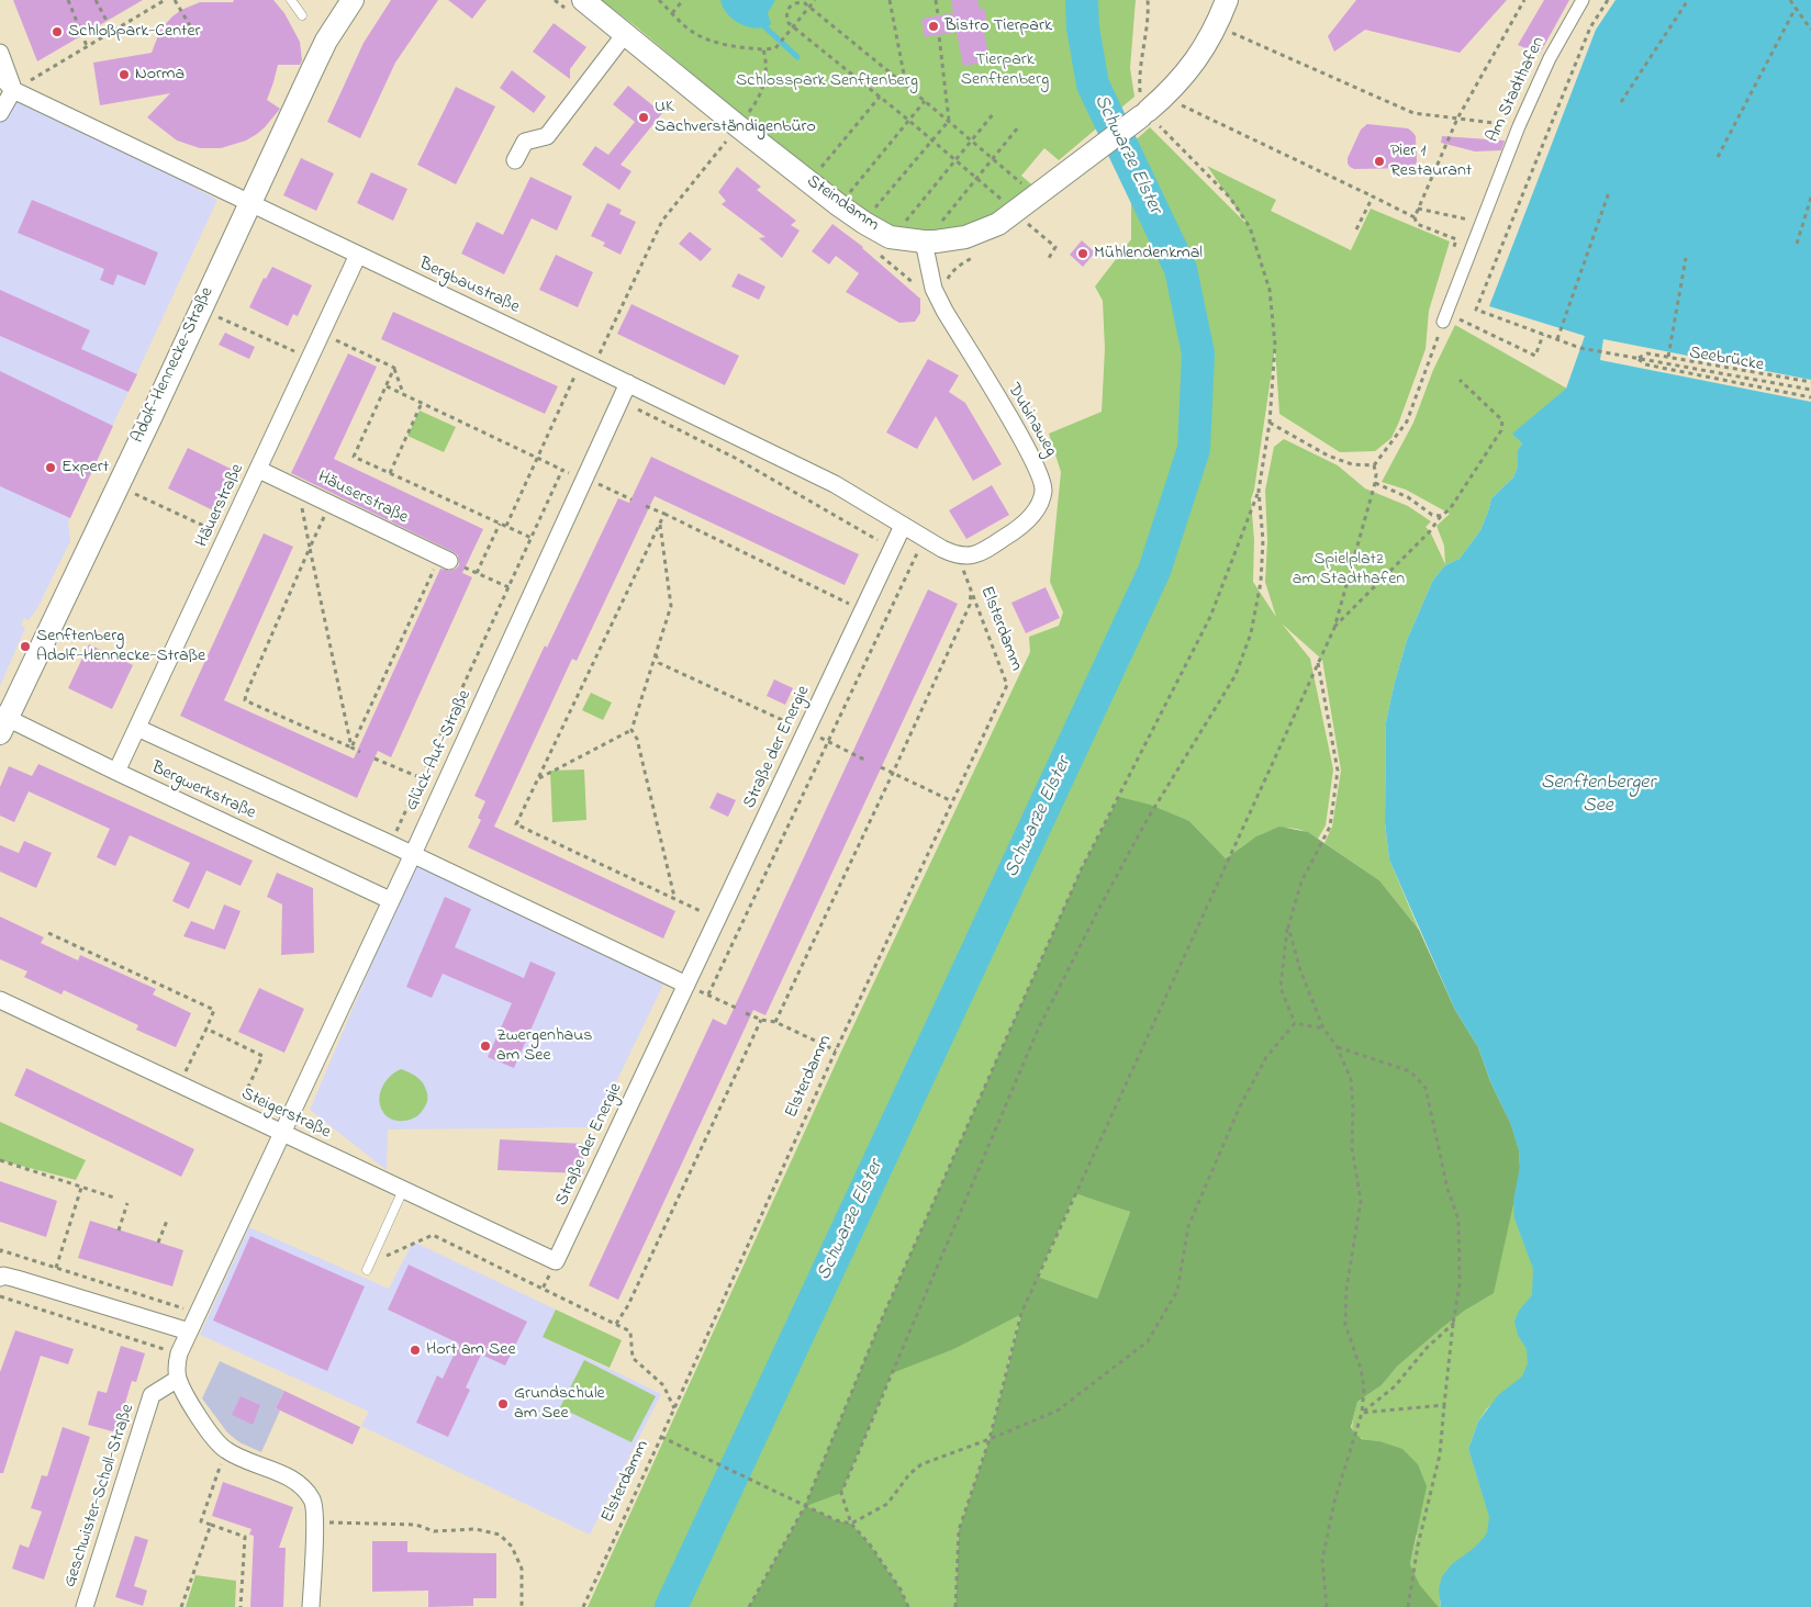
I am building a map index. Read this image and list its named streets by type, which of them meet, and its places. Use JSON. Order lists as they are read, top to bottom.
{
  "streets": {
    "street": [
      "Am Stadthafen",
      "Steindamm",
      "Bergbaustraße",
      "Adolf-Hennecke-Straße",
      "Dubinaweg",
      "Häuserstraße",
      "Häuerstraße",
      "Straße der Energie",
      "Glück-Auf-Straße",
      "Bergwerkstraße",
      "Steigerstraße",
      "Geschwister-Scholl-Straße"
    ],
    "path": ["Seebrücke", "Elsterdamm"]
  },
  "crossings": [
    ["Steindamm", "Dubinaweg"],
    ["Bergbaustraße", "Adolf-Hennecke-Straße"],
    ["Bergbaustraße", "Häuerstraße"],
    ["Bergbaustraße", "Straße der Energie"],
    ["Bergbaustraße", "Glück-Auf-Straße"],
    ["Adolf-Hennecke-Straße", "Bergwerkstraße"],
    ["Dubinaweg", "Elsterdamm"],
    ["Häuserstraße", "Häuerstraße"],
    ["Häuerstraße", "Bergwerkstraße"],
    ["Straße der Energie", "Steigerstraße"],
    ["Glück-Auf-Straße", "Bergwerkstraße"],
    ["Glück-Auf-Straße", "Steigerstraße"]
  ],
  "water": ["Schwarze Elster", "Senftenberger See"],
  "parks": ["Tierpark Senftenberg", "Schlosspark Senftenberg", "Spielplatz am Stadthafen"],
  "places": [
    "Bistro Tierpark",
    "Schloßpark-Center",
    "Norma",
    "UK Sachverständigenbüro",
    "Pier 1 Restaurant",
    "Mühlendenkmal",
    "Expert",
    "Senftenberg Adolf-Hennecke-Straße",
    "Zwergenhaus am See",
    "Hort am See",
    "Grundschule am See"
  ]
}
